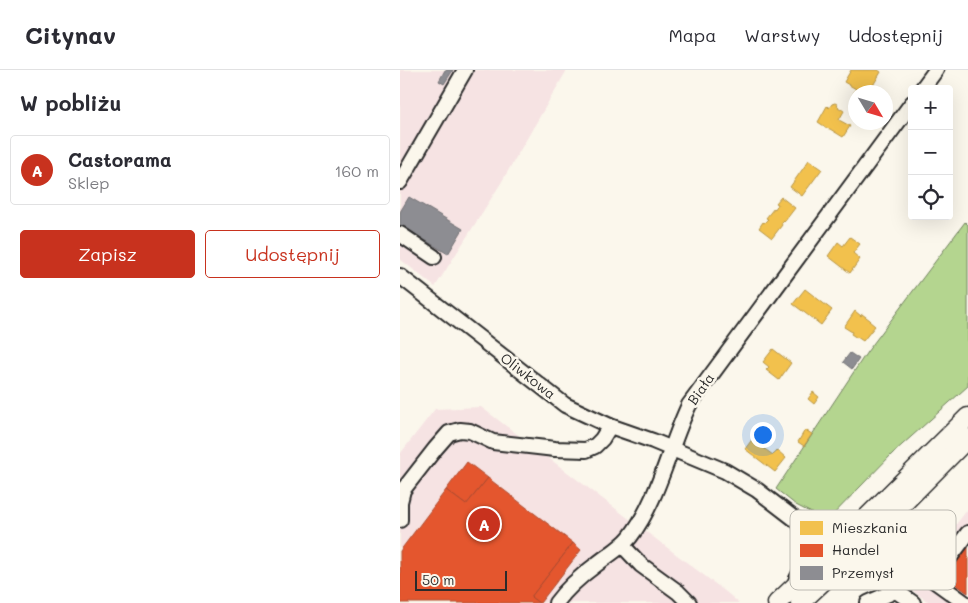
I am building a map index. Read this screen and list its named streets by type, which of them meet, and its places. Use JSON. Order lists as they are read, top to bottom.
{
  "streets": {
    "street": ["Oliwkowa", "Biała"]
  },
  "crossings": [
    ["Oliwkowa", "Biała"]
  ],
  "legend": ["Mieszkania", "Handel", "Przemysł"],
  "scale_bar": "50 m",
  "north": "bottom right",
  "page": {
    "header": "Citynav",
    "nav": ["Mapa", "Warstwy", "Udostępnij"],
    "heading": "W pobliżu",
    "map_buttons": ["+", "−"],
    "list": [
      {
        "mark": "A",
        "name": "Castorama",
        "note": "Sklep",
        "value": "160 m"
      }
    ],
    "buttons": ["Zapisz", "Udostępnij"],
    "pins": "A",
    "scale": "50 m"
  }
}
